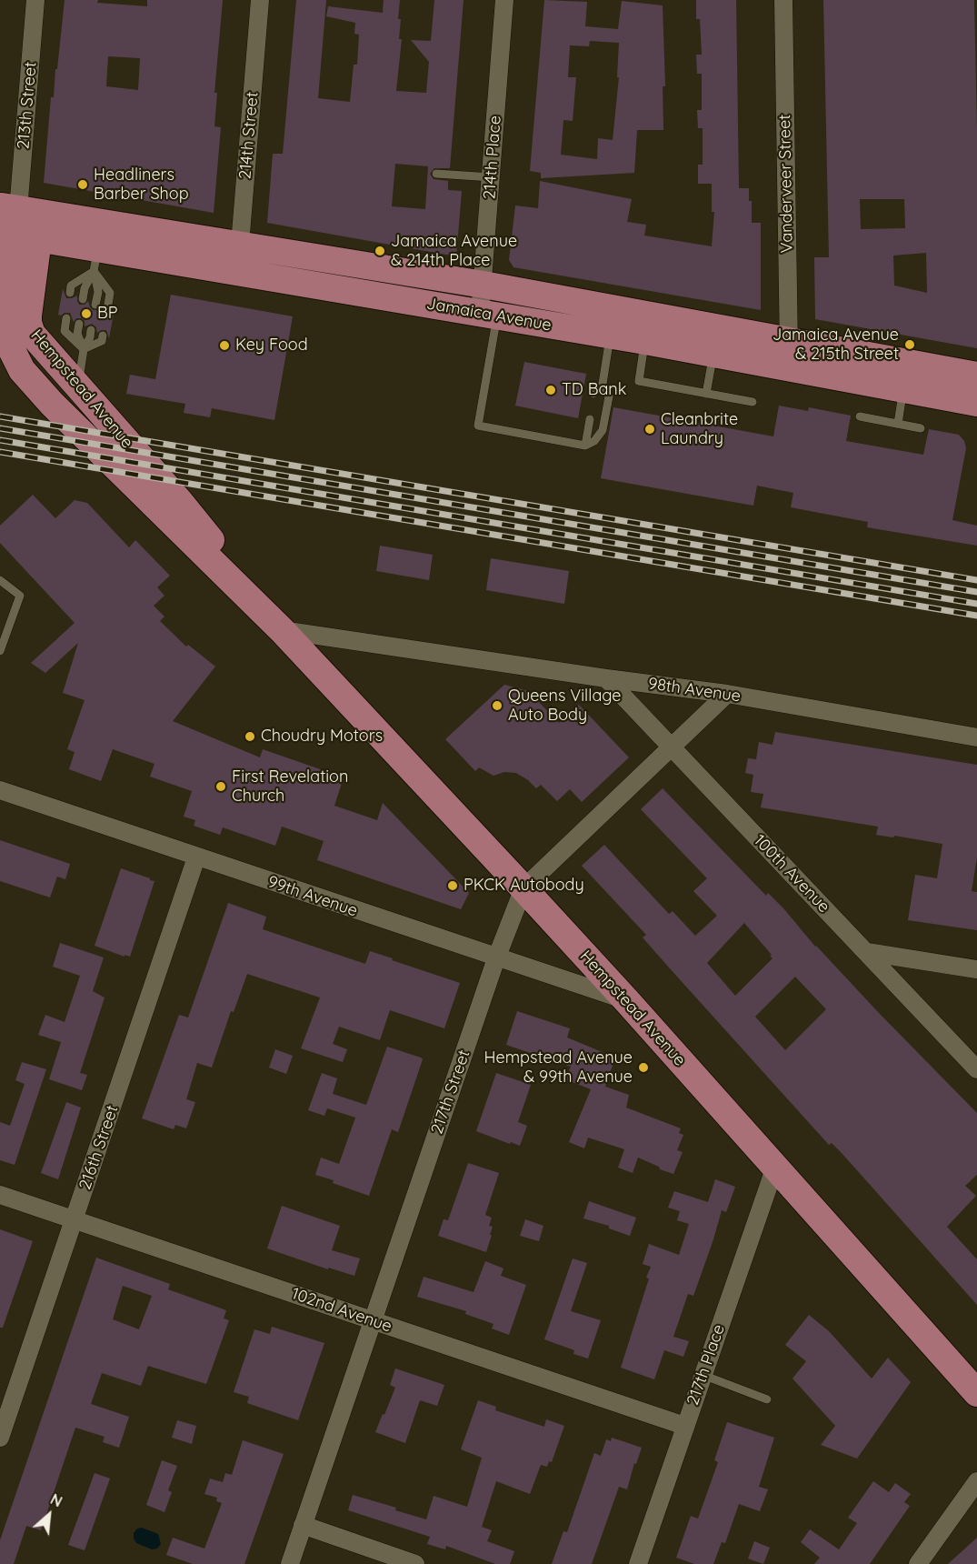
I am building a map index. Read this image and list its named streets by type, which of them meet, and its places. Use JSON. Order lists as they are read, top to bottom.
{
  "streets": {
    "main road": ["Jamaica Avenue", "Hempstead Avenue"],
    "street": [
      "213th Street",
      "214th Street",
      "214th Place",
      "Vanderveer Street",
      "98th Avenue",
      "100th Avenue",
      "99th Avenue",
      "217th Street",
      "216th Street",
      "102nd Avenue",
      "217th Place"
    ]
  },
  "crossings": [
    ["213th Street", "Jamaica Avenue"],
    ["213th Street", "Hempstead Avenue"],
    ["214th Street", "Jamaica Avenue"],
    ["214th Place", "Jamaica Avenue"],
    ["Vanderveer Street", "Jamaica Avenue"],
    ["Jamaica Avenue", "Hempstead Avenue"],
    ["Hempstead Avenue", "98th Avenue"],
    ["Hempstead Avenue", "99th Avenue"],
    ["Hempstead Avenue", "217th Street"],
    ["Hempstead Avenue", "217th Place"],
    ["98th Avenue", "100th Avenue"],
    ["98th Avenue", "217th Street"],
    ["100th Avenue", "217th Street"],
    ["99th Avenue", "217th Street"],
    ["99th Avenue", "216th Street"],
    ["217th Street", "102nd Avenue"],
    ["216th Street", "102nd Avenue"],
    ["102nd Avenue", "217th Place"]
  ],
  "places": [
    "Headliners Barber Shop",
    "Jamaica Avenue & 214th Place",
    "BP",
    "Jamaica Avenue & 215th Street",
    "Key Food",
    "TD Bank",
    "Cleanbrite Laundry",
    "Queens Village Auto Body",
    "Choudry Motors",
    "First Revelation Church",
    "PKCK Autobody",
    "Hempstead Avenue & 99th Avenue"
  ],
  "north": "top right"
}
